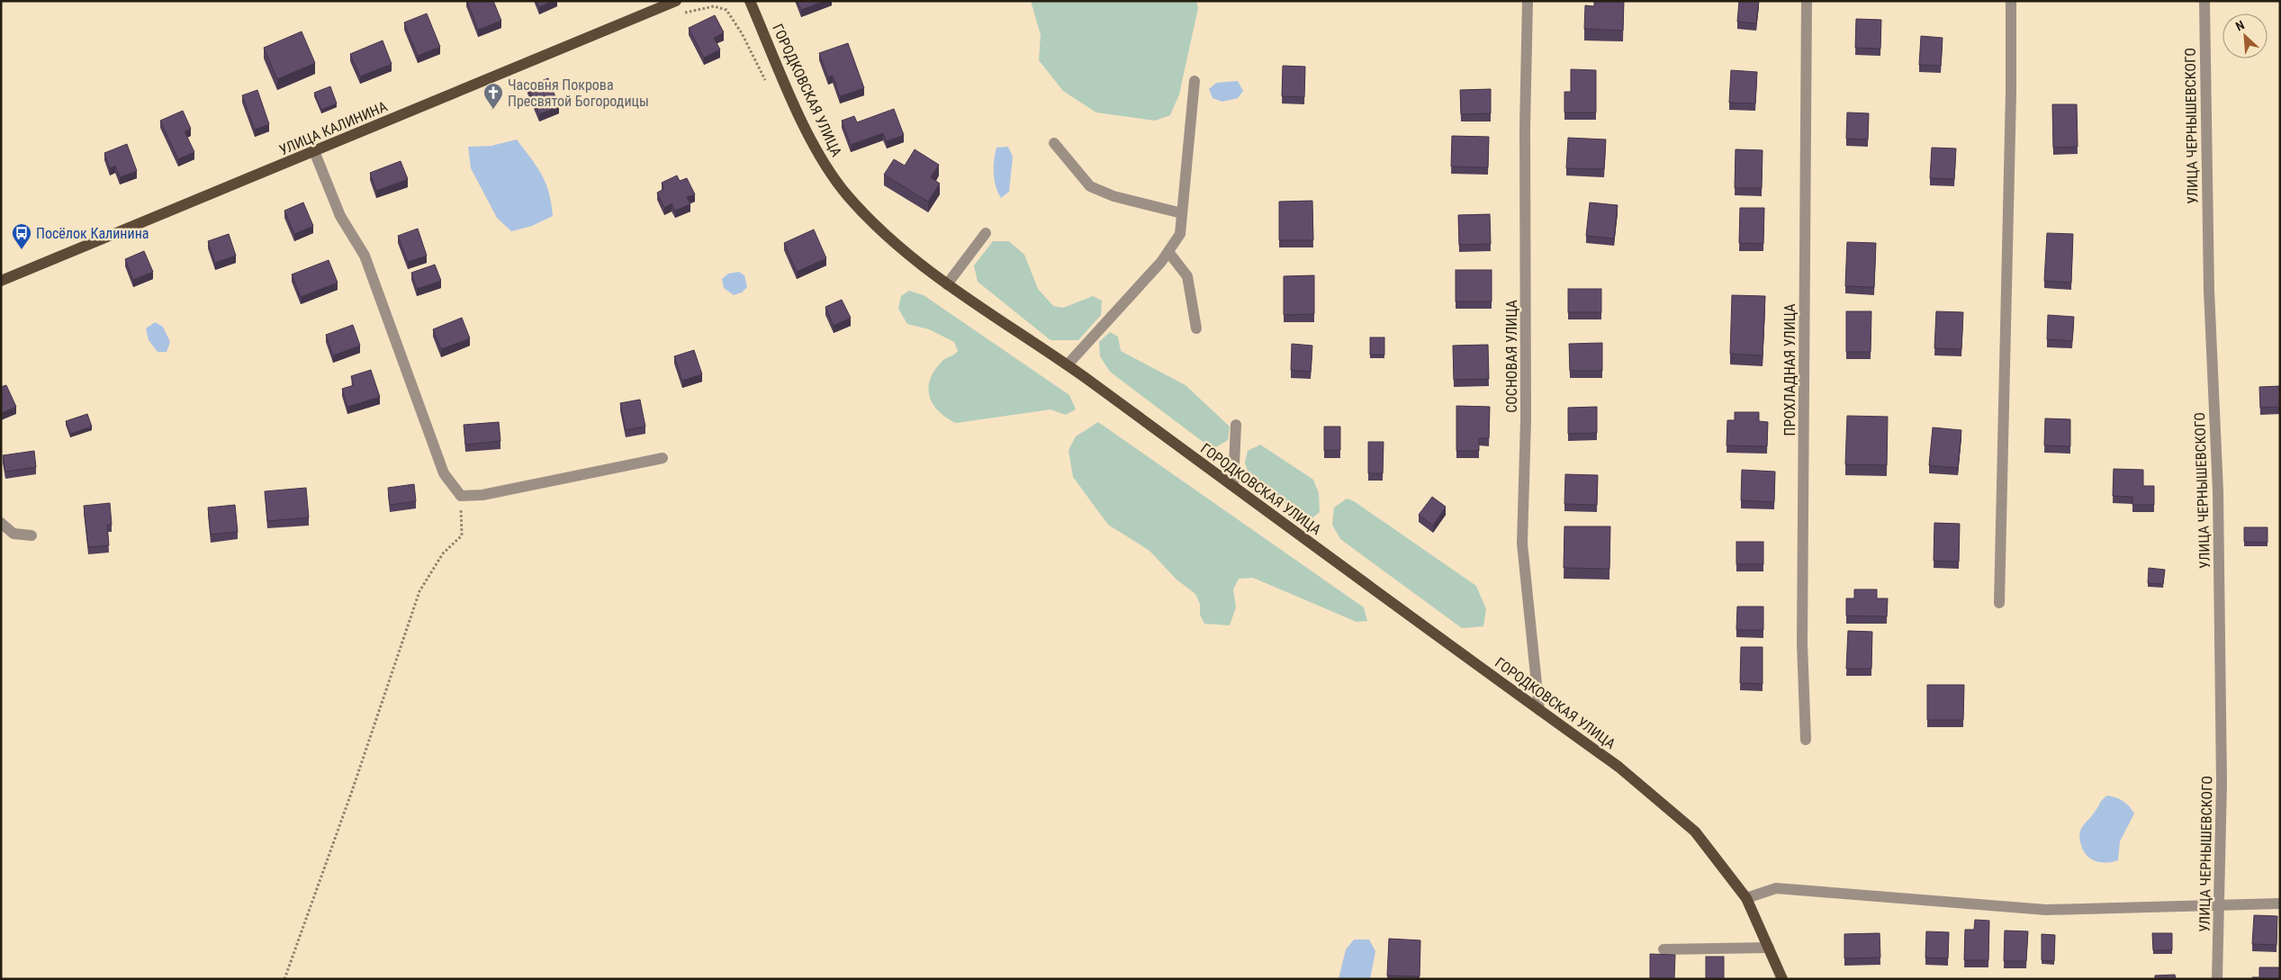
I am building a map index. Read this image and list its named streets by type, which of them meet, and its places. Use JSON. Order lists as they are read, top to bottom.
{
  "streets": {
    "main road": ["ГОРОДКОВСКАЯ УЛИЦА", "УЛИЦА КАЛИНИНА"],
    "street": ["УЛИЦА ЧЕРНЫШЕВСКОГО", "СОСНОВАЯ УЛИЦА", "ПРОХЛАДНАЯ УЛИЦА"]
  },
  "crossings": [
    ["ГОРОДКОВСКАЯ УЛИЦА", "СОСНОВАЯ УЛИЦА"]
  ],
  "places": {
    "church": ["Часовня Покрова Пресвятой Богородицы"],
    "bus stop": ["Посёлок Калинина"]
  },
  "north": "top left"
}
